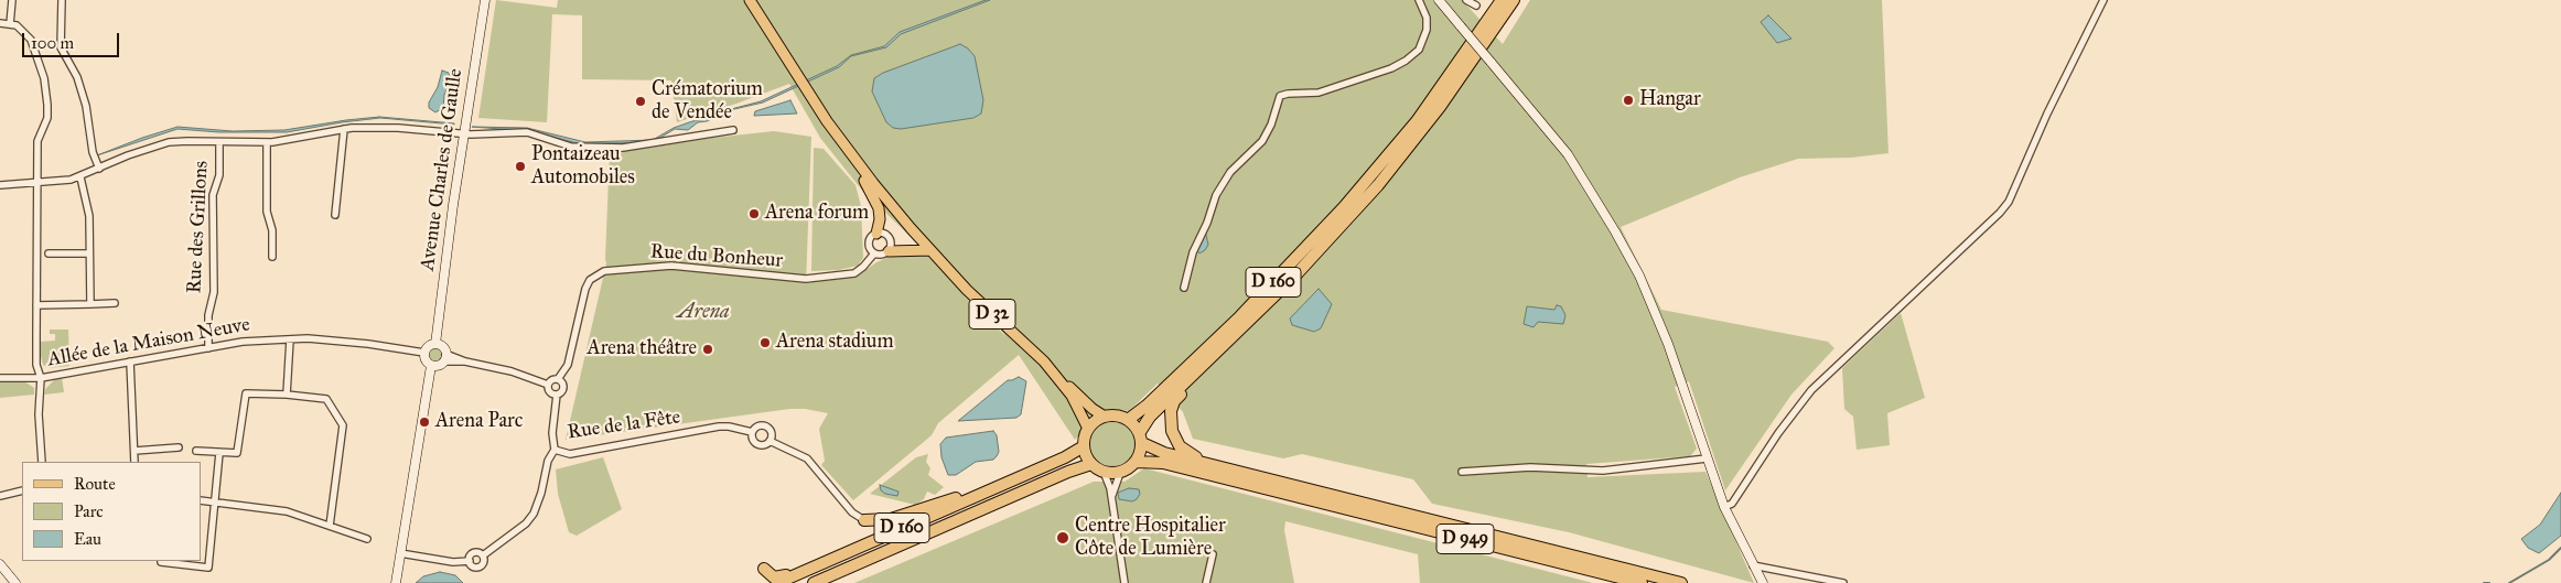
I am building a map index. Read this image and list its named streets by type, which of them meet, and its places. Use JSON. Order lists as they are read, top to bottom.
{
  "streets": {
    "highway": ["D 160", "D 949"],
    "main road": ["D 32"],
    "street": [
      "Avenue Charles de Gaulle",
      "Rue des Grillons",
      "Rue du Bonheur",
      "Allée de la Maison Neuve",
      "Rue de la Fête"
    ]
  },
  "crossings": [
    ["Avenue Charles de Gaulle", "Allée de la Maison Neuve"],
    ["Rue des Grillons", "Allée de la Maison Neuve"],
    ["Rue du Bonheur", "Rue de la Fête"],
    ["D 160", "D 32"],
    ["D 160", "D 949"],
    ["D 32", "D 949"]
  ],
  "parks": ["Arena"],
  "places": [
    "Hangar",
    "Crématorium de Vendée",
    "Pontaizeau Automobiles",
    "Arena forum",
    "Arena stadium",
    "Arena théâtre",
    "Arena Parc",
    "Centre Hospitalier Côte de Lumière"
  ],
  "legend": ["Route", "Parc", "Eau"],
  "scale_bar": "100 m"
}
